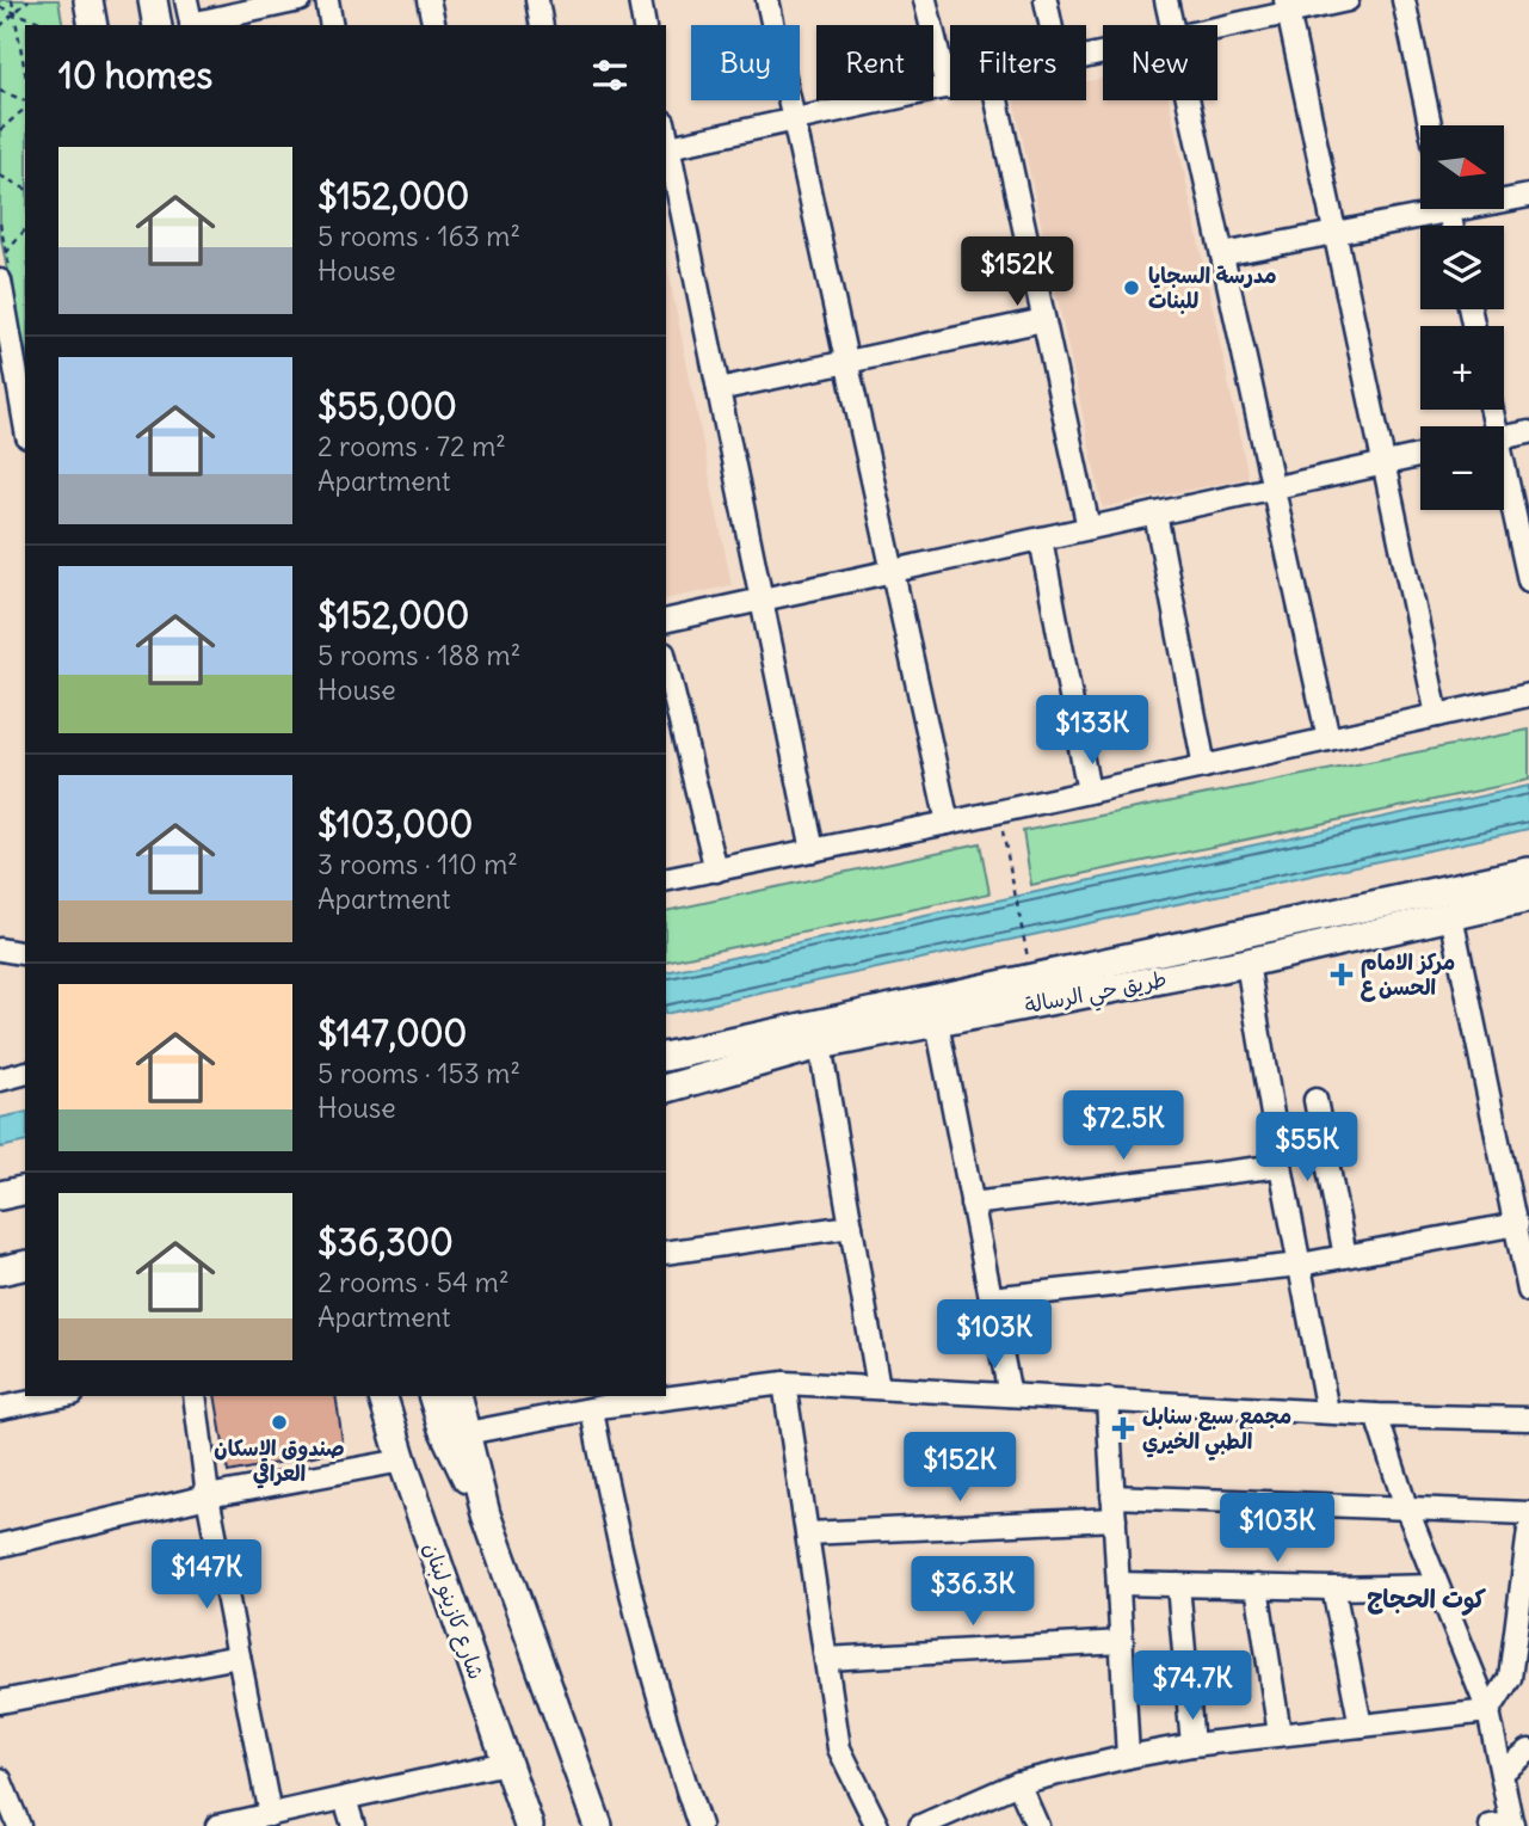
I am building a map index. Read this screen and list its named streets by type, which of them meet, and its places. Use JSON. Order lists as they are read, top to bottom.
{
  "streets": {
    "main road": ["طريق حي الرسالة", "شارع كازينو لبنان"]
  },
  "districts": ["كوت الحجاج"],
  "places": {
    "other": ["مدرسة السجايا للبنات", "صندوق الاسكان العراقي"],
    "health": ["مركز الامام الحسن ع", "مجمع سبع سنابل الطبي الخيري"]
  },
  "north": "right",
  "page": {
    "chip": [
      "Buy",
      "Rent",
      "Filters",
      "New"
    ],
    "heading": "10 homes",
    "map_buttons": ["+", "−"],
    "list": [
      {
        "name": "$152,000",
        "note": "5 rooms · 163 m² · House"
      },
      {
        "name": "$55,000",
        "note": "2 rooms · 72 m² · Apartment"
      },
      {
        "name": "$152,000",
        "note": "5 rooms · 188 m² · House"
      },
      {
        "name": "$103,000",
        "note": "3 rooms · 110 m² · Apartment"
      },
      {
        "name": "$147,000",
        "note": "5 rooms · 153 m² · House"
      },
      {
        "name": "$36,300",
        "note": "2 rooms · 54 m² · Apartment"
      }
    ],
    "price": [
      "$152K",
      "$133K",
      "$72.5K",
      "$55K",
      "$103K",
      "$152K",
      "$103K",
      "$147K",
      "$36.3K",
      "$74.7K"
    ]
  }
}
